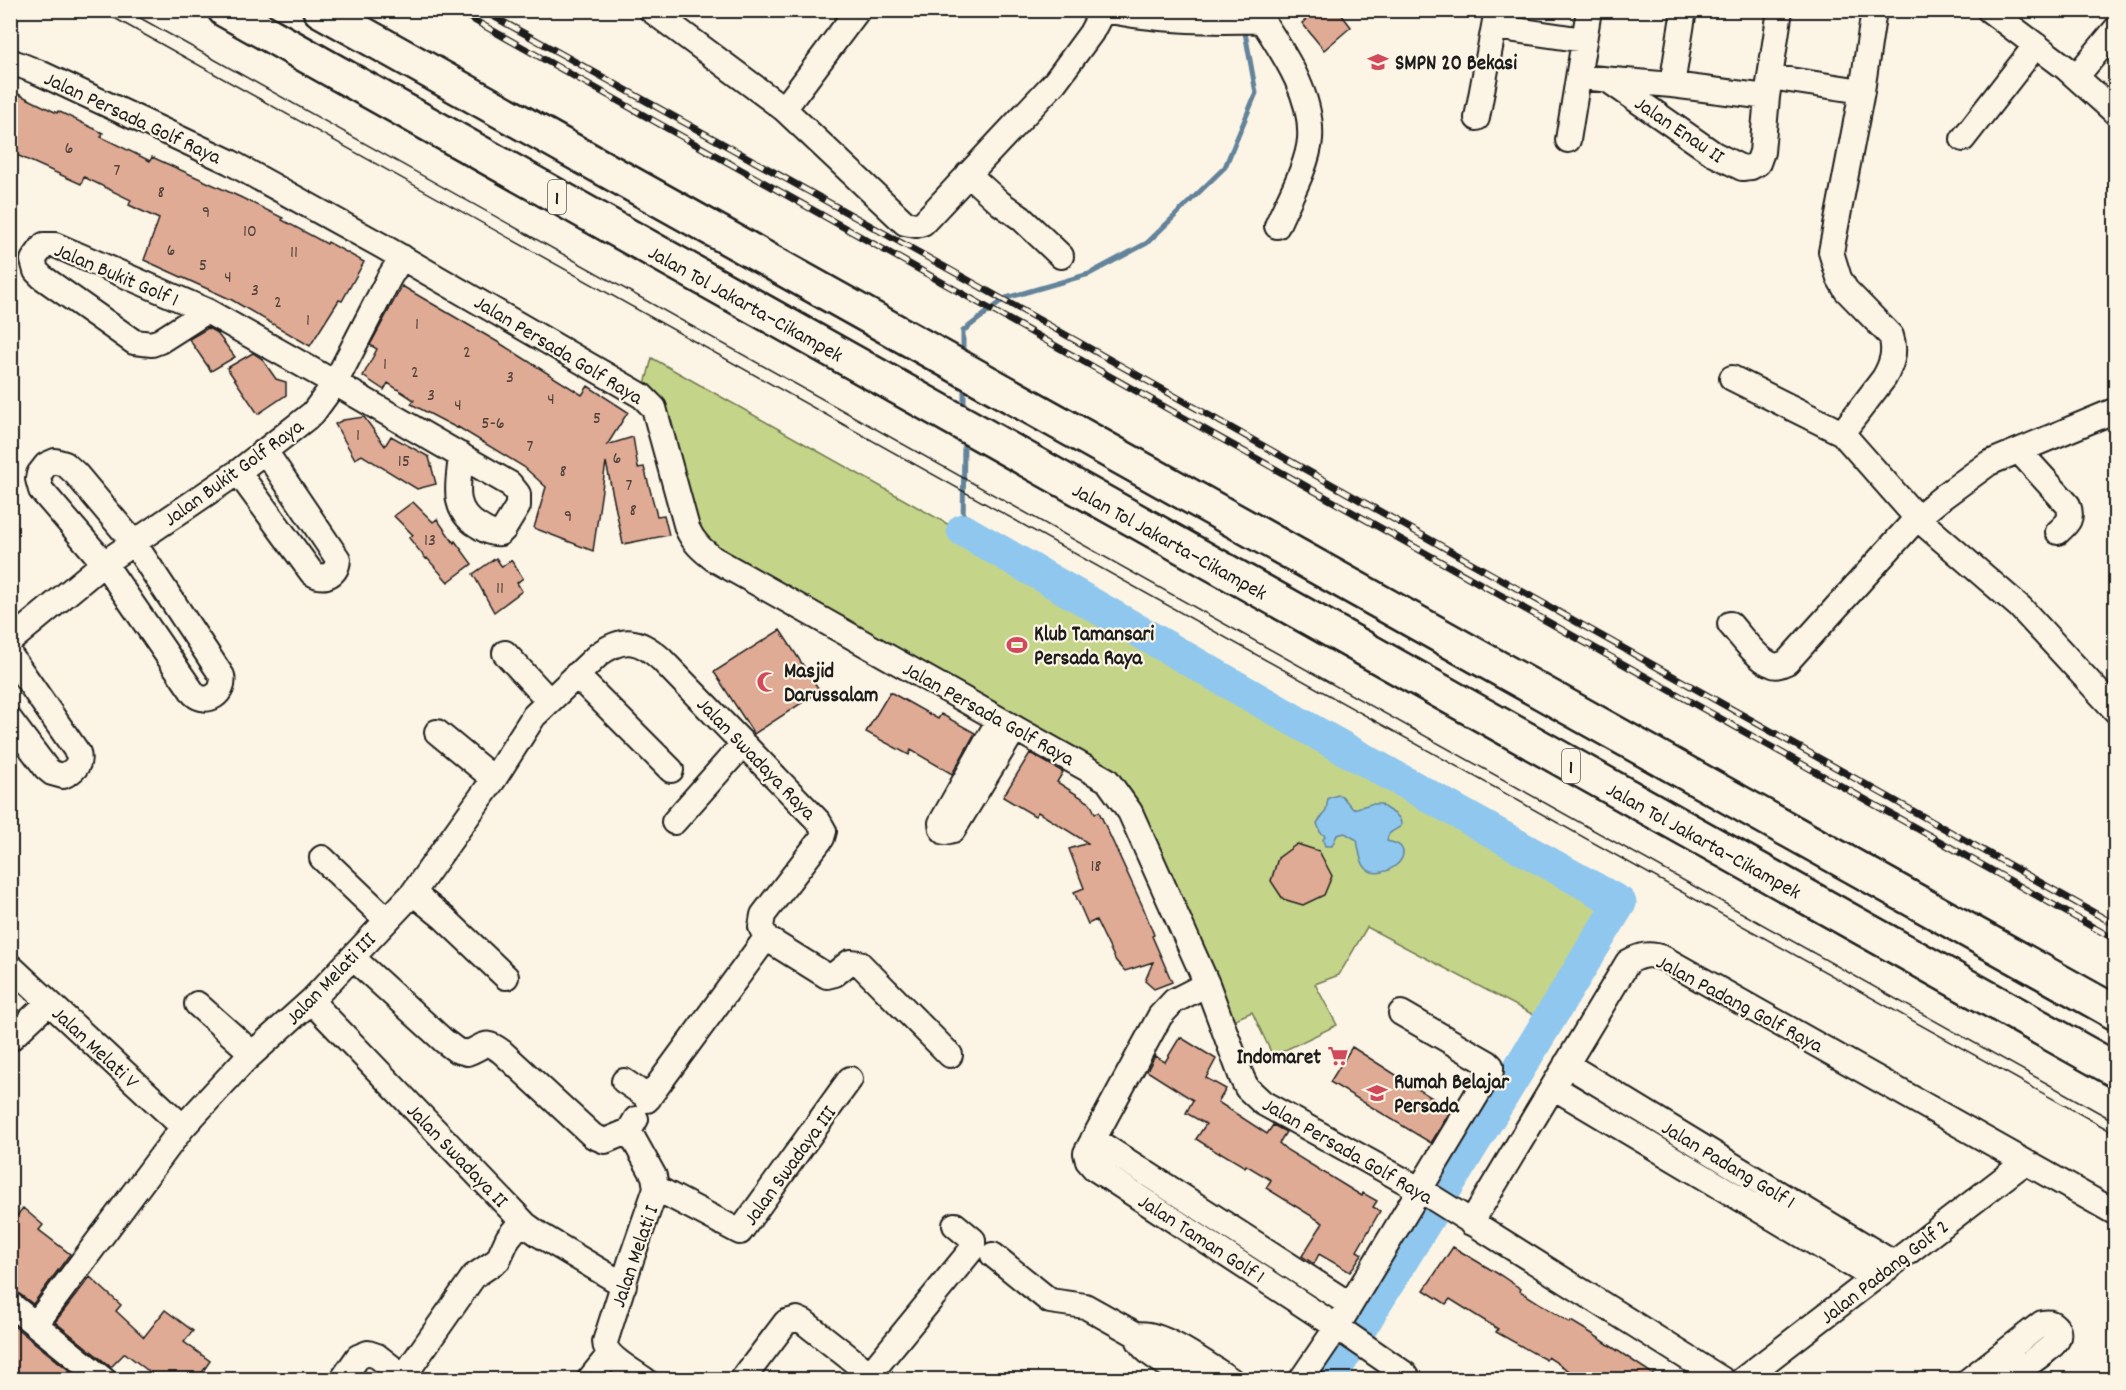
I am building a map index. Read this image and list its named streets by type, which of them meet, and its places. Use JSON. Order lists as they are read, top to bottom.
{
  "streets": {
    "highway": ["1", "Jalan Tol Jakarta–Cikampek"],
    "street": [
      "Jalan Persada Golf Raya",
      "Jalan Enau II",
      "Jalan Bukit Golf 1",
      "Jalan Bukit Golf Raya",
      "Jalan Swadaya Raya",
      "Jalan Melati III",
      "Jalan Padang Golf Raya",
      "Jalan Melati V",
      "Jalan Swadaya II",
      "Jalan Padang Golf 1",
      "Jalan Swadaya III",
      "Jalan Taman Golf 1",
      "Jalan Melati I",
      "Jalan Padang Golf 2"
    ]
  },
  "crossings": [
    ["Jalan Persada Golf Raya", "Jalan Bukit Golf Raya"],
    ["Jalan Persada Golf Raya", "Jalan Padang Golf Raya"],
    ["Jalan Persada Golf Raya", "Jalan Taman Golf 1"],
    ["Jalan Bukit Golf 1", "Jalan Bukit Golf Raya"],
    ["Jalan Swadaya Raya", "Jalan Melati III"],
    ["Jalan Melati III", "Jalan Melati V"],
    ["Jalan Melati III", "Jalan Swadaya II"],
    ["Jalan Padang Golf Raya", "Jalan Padang Golf 1"],
    ["Jalan Padang Golf Raya", "Jalan Padang Golf 2"],
    ["Jalan Swadaya II", "Jalan Melati I"],
    ["Jalan Padang Golf 1", "Jalan Padang Golf 2"],
    ["Jalan Swadaya III", "Jalan Melati I"]
  ],
  "places": {
    "school or university": ["SMPN 20 Bekasi", "Rumah Belajar Persada"],
    "sports": ["Klub Tamansari Persada Raya"],
    "mosque": ["Masjid Darussalam"],
    "supermarket": ["Indomaret"]
  },
  "house_numbers": [
    "6",
    "7",
    "8",
    "9",
    "10",
    "6",
    "11",
    "5",
    "4",
    "3",
    "2",
    "1",
    "1",
    "2",
    "1",
    "2",
    "3",
    "3",
    "4",
    "4",
    "5",
    "5-6",
    "1",
    "7",
    "6",
    "15",
    "8",
    "7",
    "8",
    "9",
    "13",
    "11",
    "18"
  ]
}
